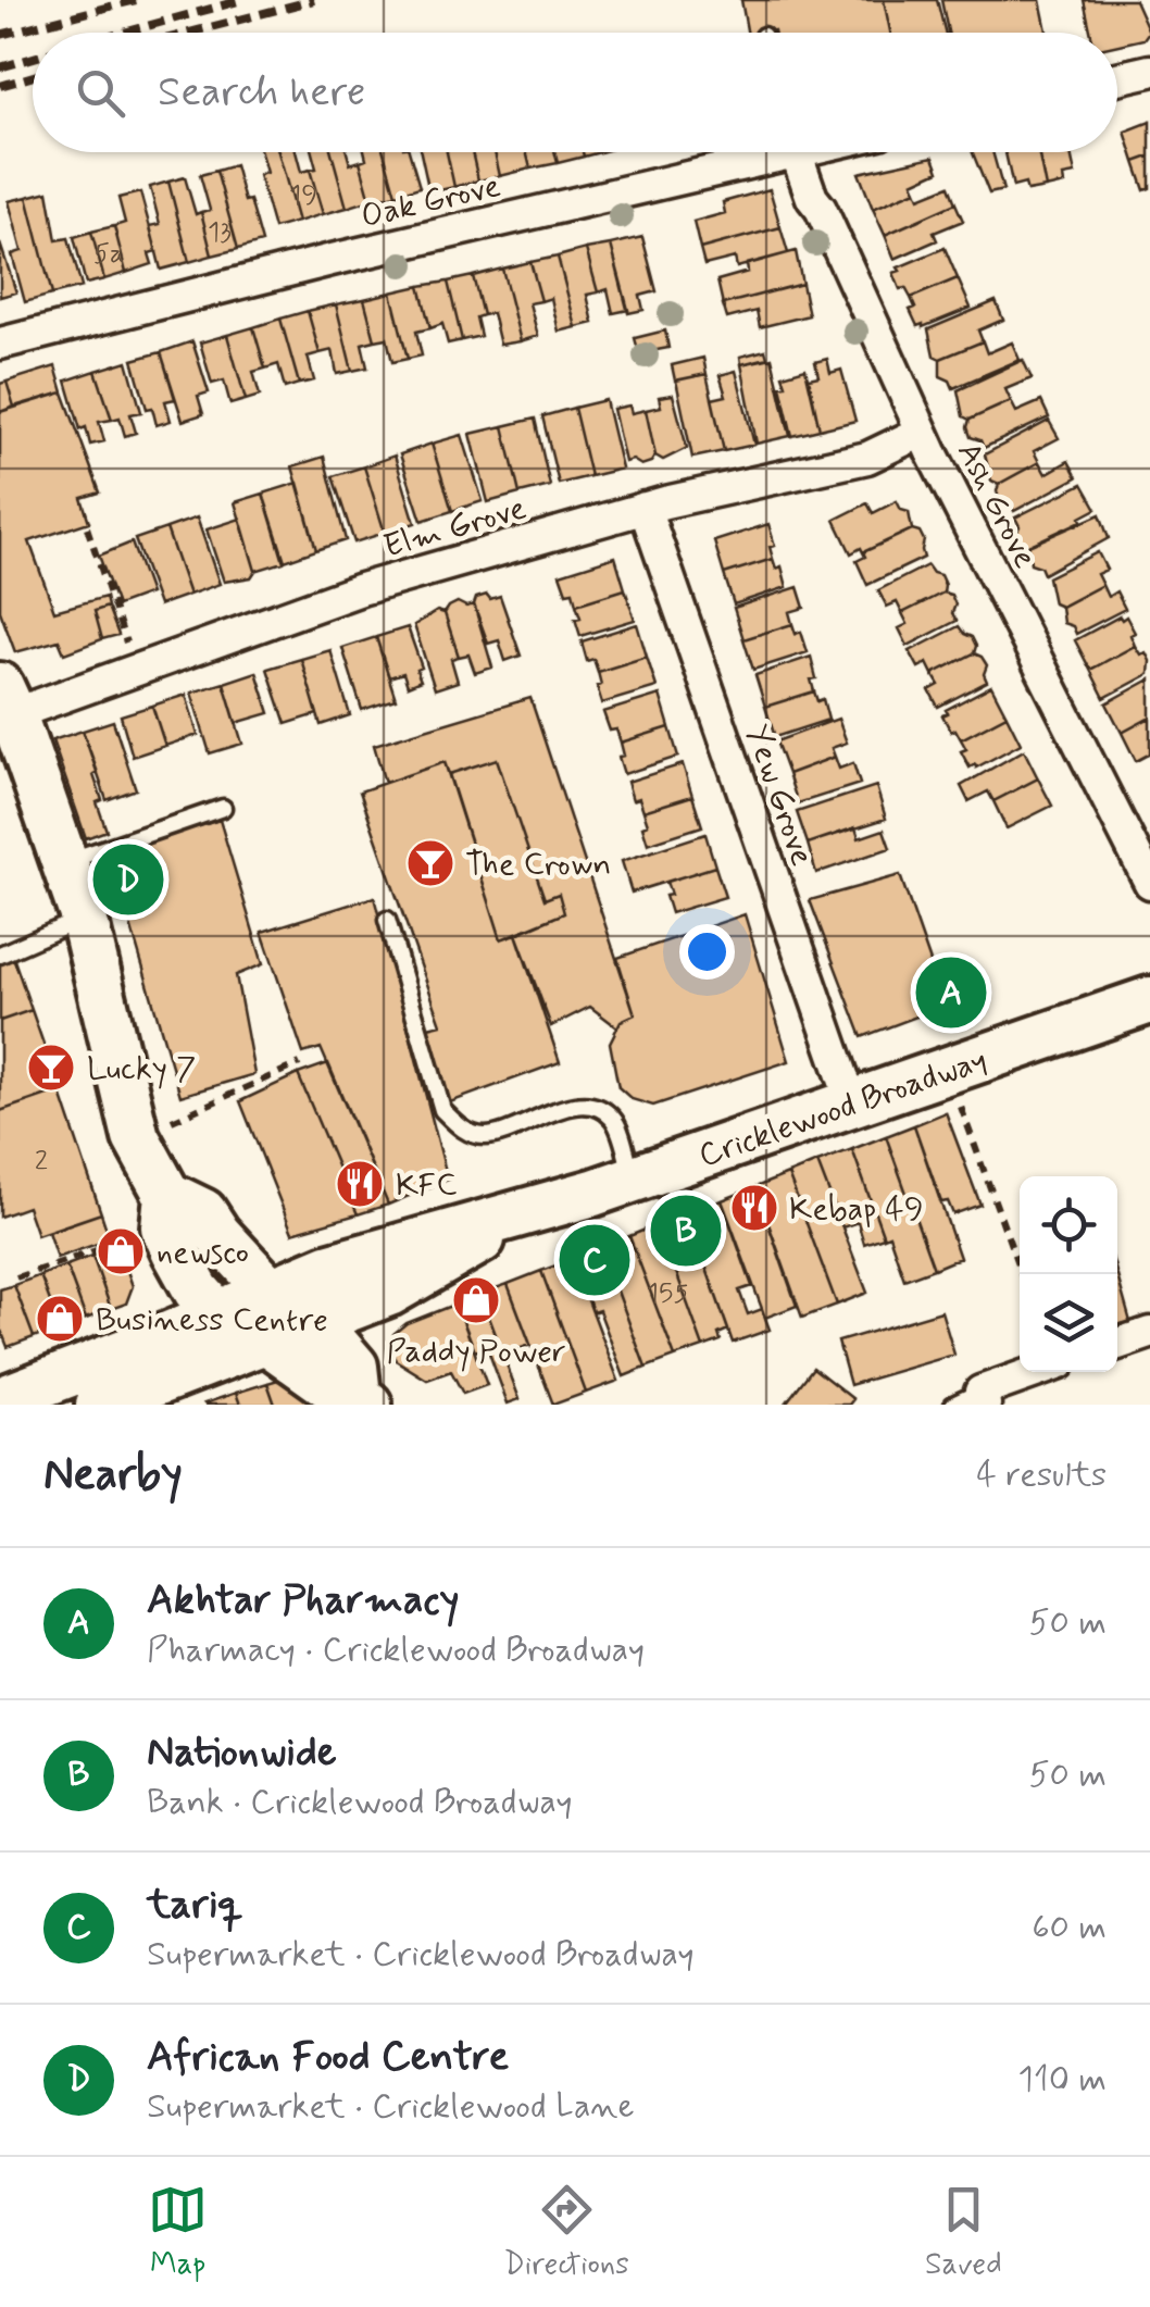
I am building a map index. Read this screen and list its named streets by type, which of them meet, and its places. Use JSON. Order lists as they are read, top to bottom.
{
  "streets": {
    "main road": ["Cricklewood Broadway"],
    "street": [
      "Oak Grove",
      "Ash Grove",
      "Elm Grove",
      "Yew Grove"
    ]
  },
  "crossings": [
    ["Ash Grove", "Elm Grove"],
    ["Elm Grove", "Yew Grove"],
    ["Yew Grove", "Cricklewood Broadway"]
  ],
  "places": {
    "bar": ["The Crown", "Lucky 7"],
    "restaurant": ["KFC", "Kebap 49"],
    "shop": ["newsco", "Paddy Power", "Business Centre"]
  },
  "house_numbers": [
    "19",
    "13",
    "5a",
    "2",
    "155"
  ],
  "page": {
    "search": "Search here",
    "pins": [
      "D",
      "A",
      "B",
      "C"
    ],
    "heading": ["Nearby", "4 results"],
    "list": [
      {
        "mark": "A",
        "name": "Akhtar Pharmacy",
        "note": "Pharmacy · Cricklewood Broadway",
        "value": "50 m"
      },
      {
        "mark": "B",
        "name": "Nationwide",
        "note": "Bank · Cricklewood Broadway",
        "value": "50 m"
      },
      {
        "mark": "C",
        "name": "tariq",
        "note": "Supermarket · Cricklewood Broadway",
        "value": "60 m"
      },
      {
        "mark": "D",
        "name": "African Food Centre",
        "note": "Supermarket · Cricklewood Lane",
        "value": "110 m"
      }
    ],
    "nav": ["Map", "Directions", "Saved"]
  }
}
